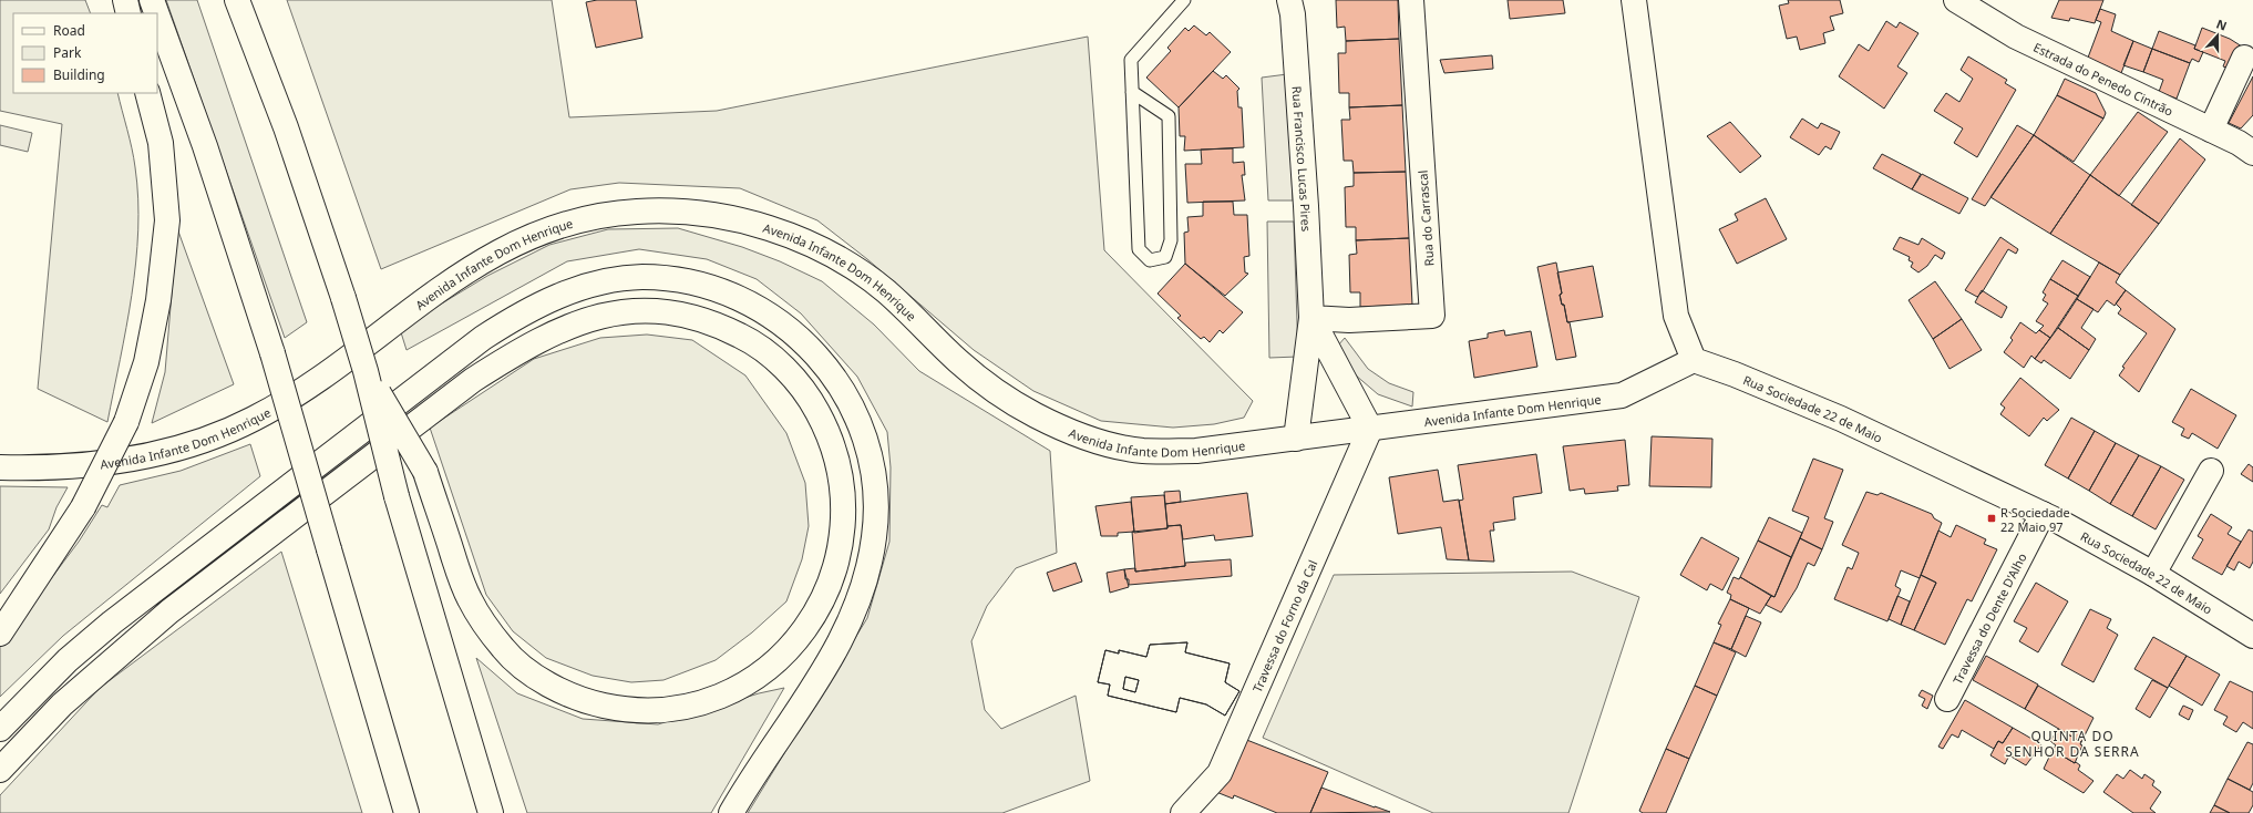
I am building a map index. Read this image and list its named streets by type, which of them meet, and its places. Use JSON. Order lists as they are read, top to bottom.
{
  "streets": {
    "main road": [
      "Estrada do Penedo Cintrão",
      "Rua Francisco Lucas Pires",
      "Rua do Carrascal",
      "Avenida Infante Dom Henrique",
      "Rua Sociedade 22 de Maio",
      "Travessa do Dente D'Alho",
      "Travessa do Forno da Cal"
    ]
  },
  "crossings": [
    ["Rua Francisco Lucas Pires", "Rua do Carrascal"],
    ["Rua Francisco Lucas Pires", "Avenida Infante Dom Henrique"],
    ["Rua Francisco Lucas Pires", "Travessa do Forno da Cal"],
    ["Avenida Infante Dom Henrique", "Rua Sociedade 22 de Maio"],
    ["Avenida Infante Dom Henrique", "Travessa do Forno da Cal"],
    ["Rua Sociedade 22 de Maio", "Travessa do Dente D'Alho"]
  ],
  "districts": ["QUINTA DO SENHOR DA SERRA"],
  "places": {
    "transit": ["R Sociedade 22 Maio 97"]
  },
  "legend": ["Road", "Park", "Building"],
  "north": "top"
}
